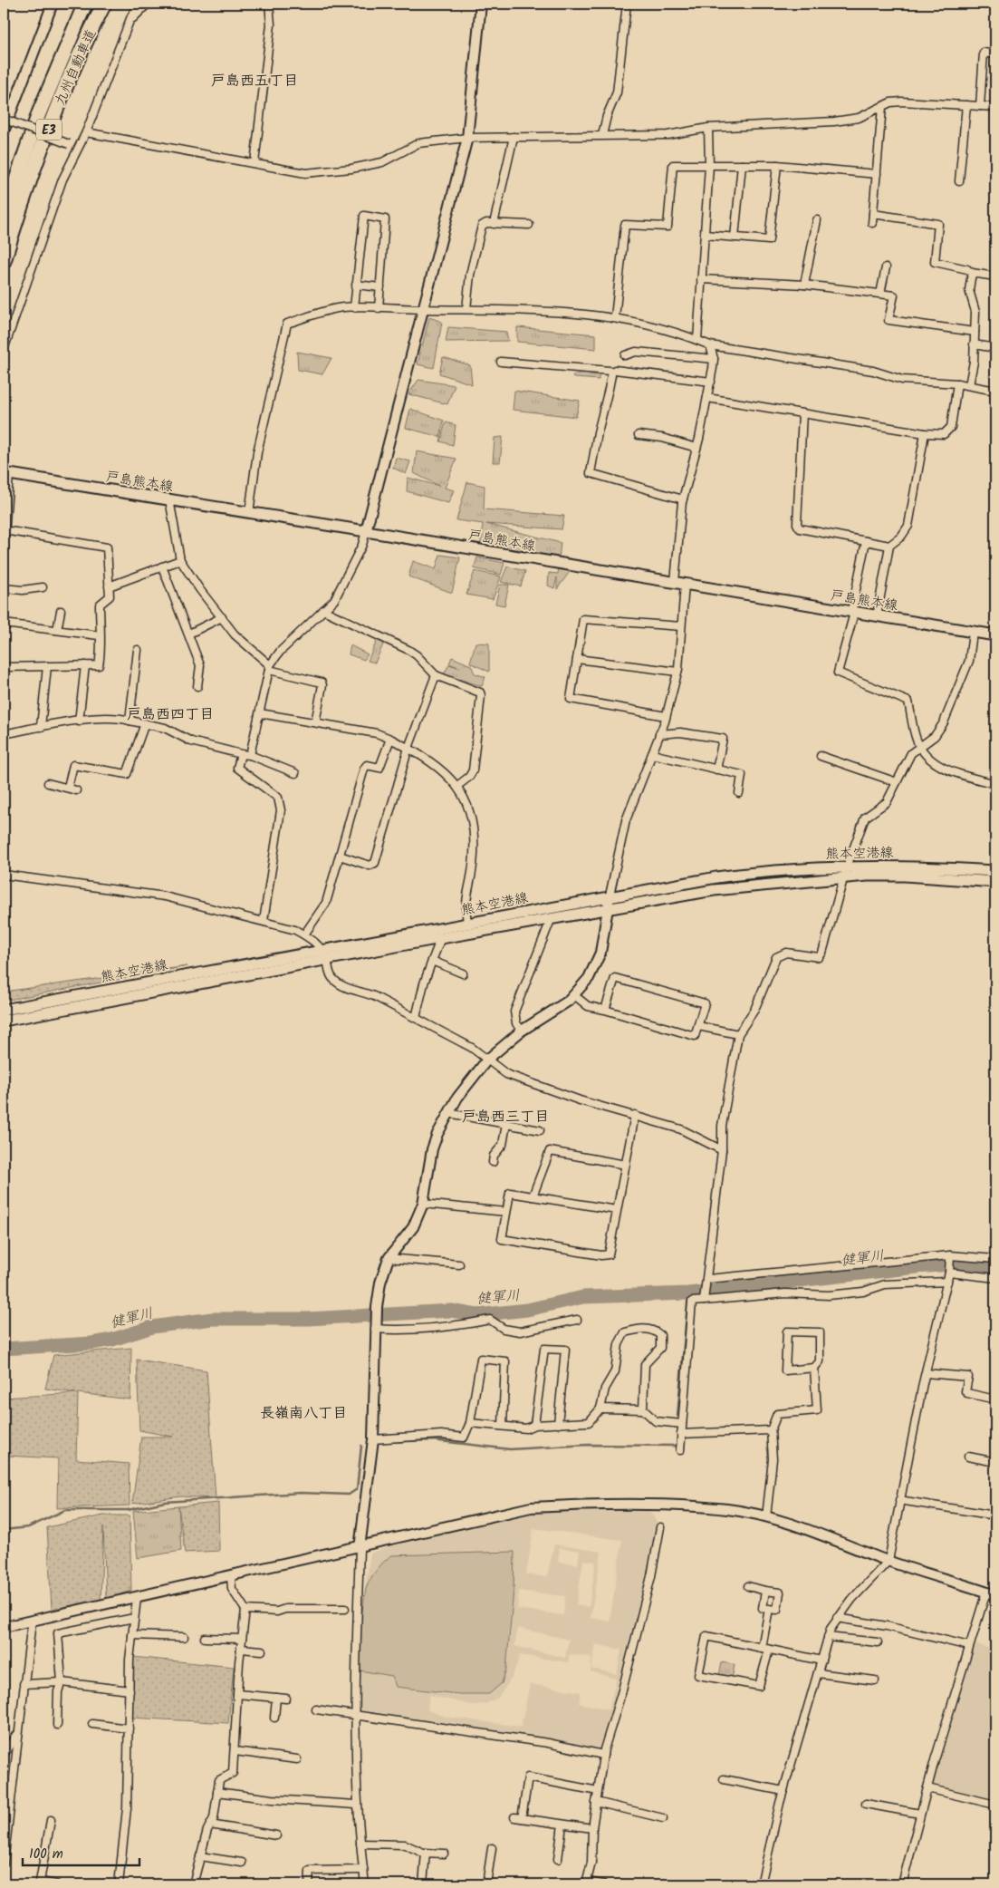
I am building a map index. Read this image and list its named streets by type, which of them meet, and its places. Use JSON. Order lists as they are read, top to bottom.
{
  "streets": {
    "highway": ["九州自動車道", "E3"],
    "main road": ["戸島熊本線", "熊本空港線"]
  },
  "districts": [
    "戸島西五丁目",
    "戸島西四丁目",
    "戸島西三丁目",
    "長嶺南八丁目"
  ],
  "water": ["健軍川"],
  "scale_bar": "100 m"
}
